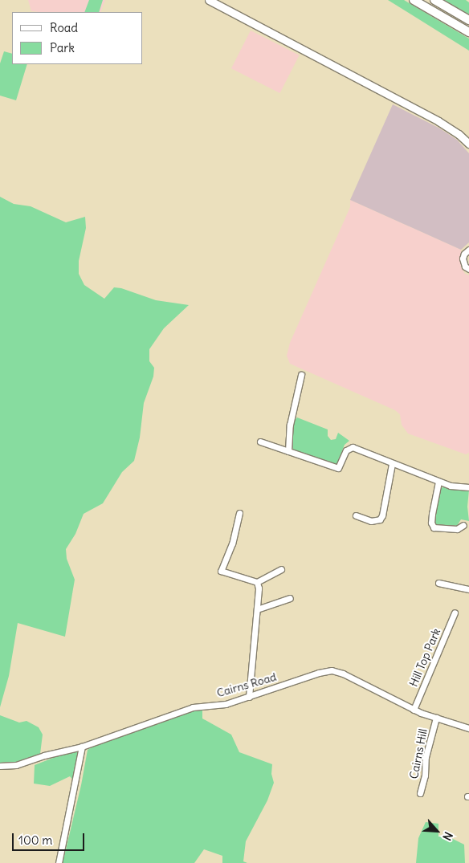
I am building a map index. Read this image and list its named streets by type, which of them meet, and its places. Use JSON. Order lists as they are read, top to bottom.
{
  "streets": {
    "street": ["Hill Top Park", "Cairns Road", "Cairns Hill"]
  },
  "crossings": [
    ["Hill Top Park", "Cairns Road"],
    ["Cairns Road", "Cairns Hill"]
  ],
  "legend": ["Road", "Park"],
  "scale_bar": "100 m",
  "north": "bottom right"
}
